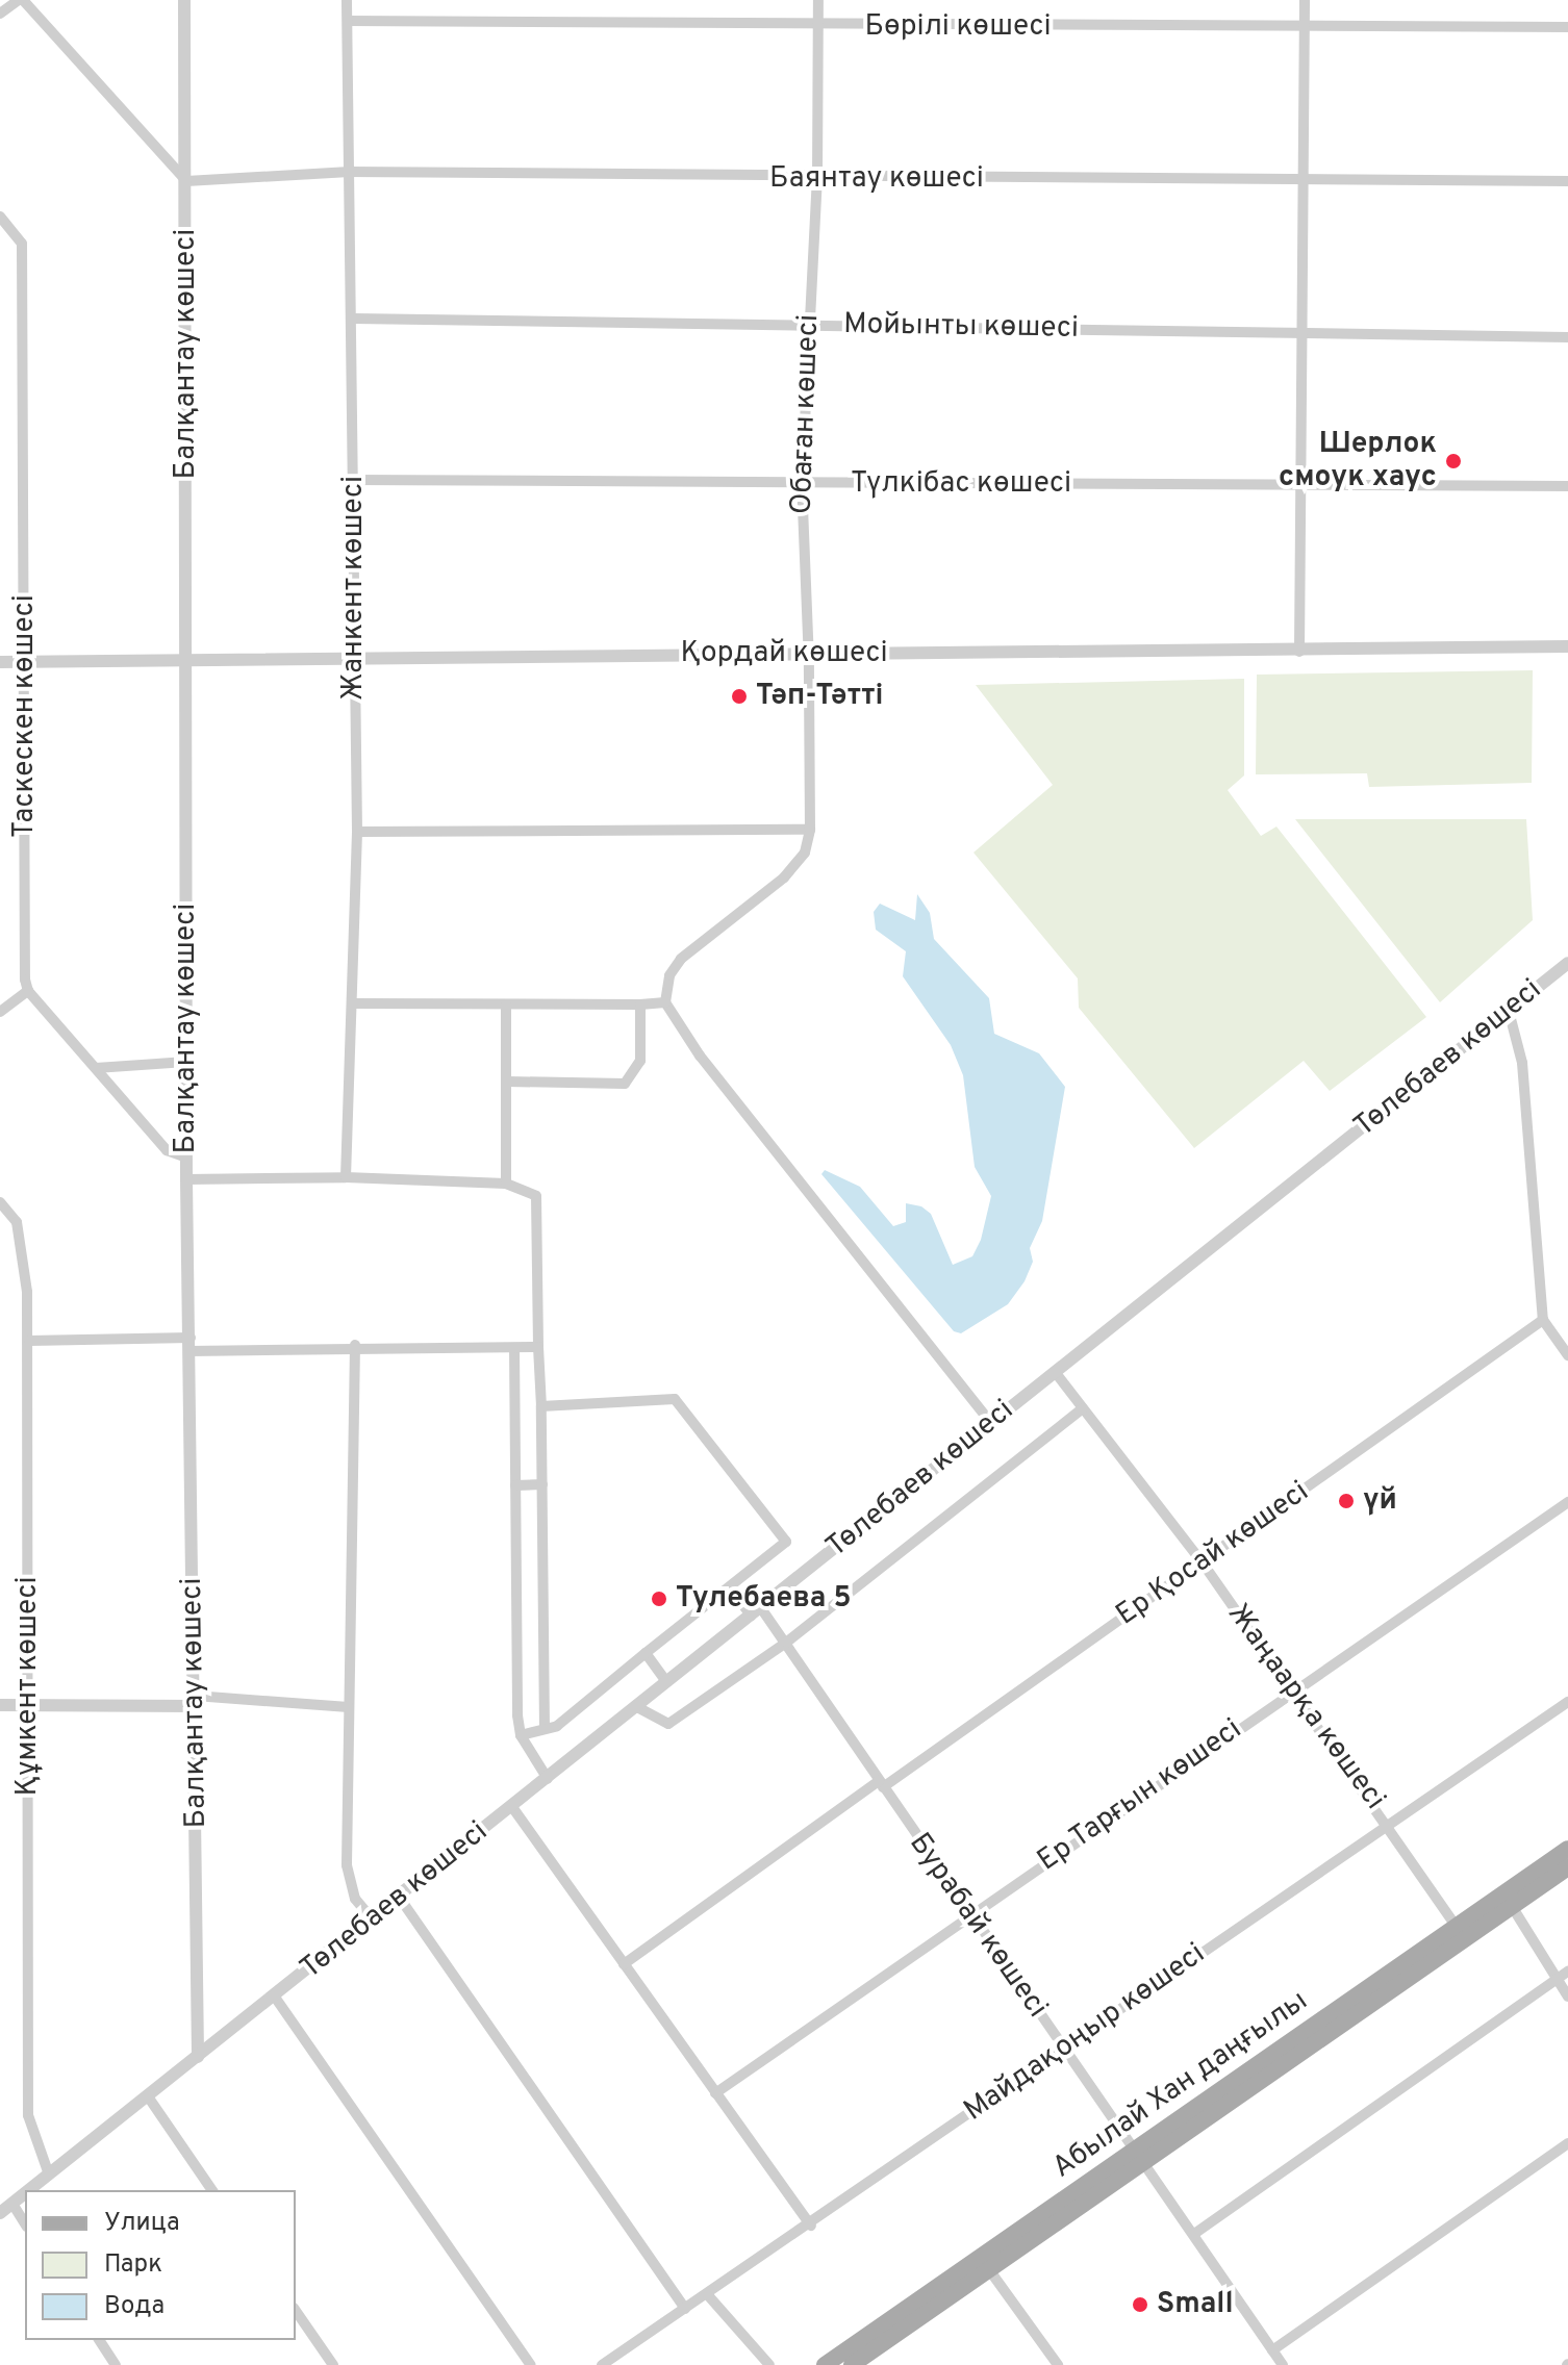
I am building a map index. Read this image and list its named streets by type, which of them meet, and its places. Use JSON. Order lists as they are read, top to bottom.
{
  "streets": {
    "main road": ["Абылай Хан даңғылы"],
    "street": [
      "Бөрілі көшесі",
      "Баянтау көшесі",
      "Мойынты көшесі",
      "Балқантау көшесі",
      "Обаған көшесі",
      "Түлкібас көшесі",
      "Жанкент көшесі",
      "Қордай көшесі",
      "Таскескен көшесі",
      "Төлебаев көшесі",
      "Ер Қосай көшесі",
      "Құмкент көшесі",
      "Жаңаарқа көшесі",
      "Ер Тарғын көшесі",
      "Бурабай көшесі",
      "Майдақоңыр көшесі"
    ]
  },
  "crossings": [
    ["Бөрілі көшесі", "Обаған көшесі"],
    ["Бөрілі көшесі", "Жанкент көшесі"],
    ["Баянтау көшесі", "Балқантау көшесі"],
    ["Баянтау көшесі", "Обаған көшесі"],
    ["Баянтау көшесі", "Жанкент көшесі"],
    ["Мойынты көшесі", "Обаған көшесі"],
    ["Мойынты көшесі", "Жанкент көшесі"],
    ["Балқантау көшесі", "Қордай көшесі"],
    ["Балқантау көшесі", "Төлебаев көшесі"],
    ["Обаған көшесі", "Түлкібас көшесі"],
    ["Обаған көшесі", "Қордай көшесі"],
    ["Түлкібас көшесі", "Жанкент көшесі"],
    ["Жанкент көшесі", "Қордай көшесі"],
    ["Қордай көшесі", "Таскескен көшесі"],
    ["Төлебаев көшесі", "Құмкент көшесі"],
    ["Төлебаев көшесі", "Жаңаарқа көшесі"],
    ["Төлебаев көшесі", "Бурабай көшесі"],
    ["Ер Қосай көшесі", "Жаңаарқа көшесі"],
    ["Ер Қосай көшесі", "Бурабай көшесі"],
    ["Жаңаарқа көшесі", "Ер Тарғын көшесі"],
    ["Жаңаарқа көшесі", "Майдақоңыр көшесі"],
    ["Жаңаарқа көшесі", "Абылай Хан даңғылы"],
    ["Ер Тарғын көшесі", "Бурабай көшесі"],
    ["Бурабай көшесі", "Майдақоңыр көшесі"],
    ["Бурабай көшесі", "Абылай Хан даңғылы"]
  ],
  "places": [
    "Шерлок смоук хаус",
    "Тәп-Тәтті",
    "үй",
    "Тулебаева 5",
    "Small"
  ],
  "legend": ["Улица", "Парк", "Вода"]
}
